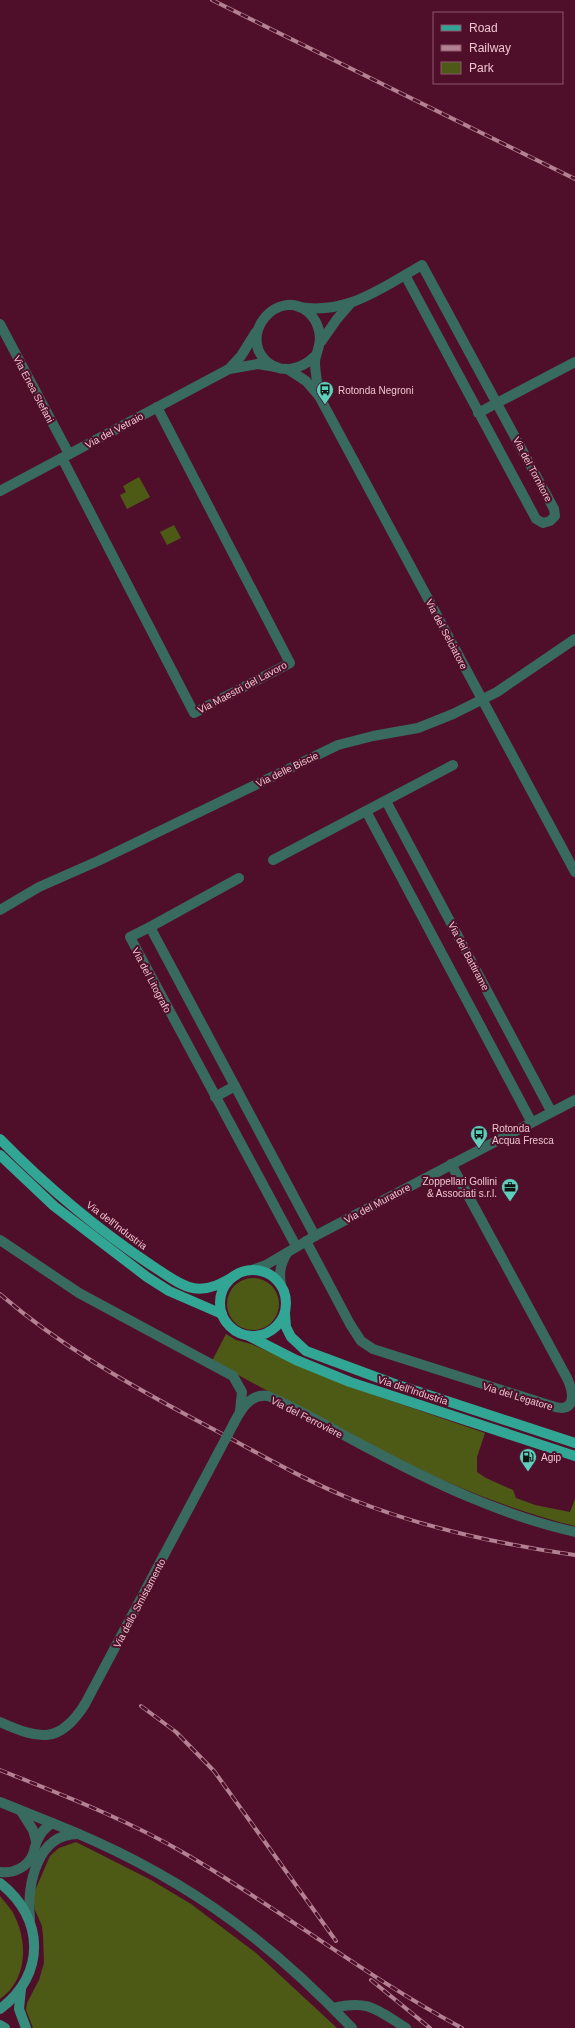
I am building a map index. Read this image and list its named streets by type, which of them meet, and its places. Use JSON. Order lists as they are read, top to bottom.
{
  "streets": {
    "main road": ["Via dell'Industria"],
    "street": [
      "Via Enea Stefani",
      "Via del Vetraio",
      "Via del Tornitore",
      "Via del Selciatore",
      "Via Maestri del Lavoro",
      "Via delle Biscie",
      "Via del Battirame",
      "Via del Litografo",
      "Via del Muratore",
      "Via del Legatore",
      "Via del Ferroviere",
      "Via dello Smistamento"
    ]
  },
  "crossings": [
    ["Via Enea Stefani", "Via del Vetraio"],
    ["Via Enea Stefani", "Via Maestri del Lavoro"],
    ["Via del Vetraio", "Via del Selciatore"],
    ["Via del Vetraio", "Via Maestri del Lavoro"],
    ["Via del Selciatore", "Via delle Biscie"],
    ["Via del Battirame", "Via del Muratore"],
    ["Via del Litografo", "Via del Muratore"],
    ["Via del Muratore", "Via dell'Industria"],
    ["Via del Muratore", "Via del Legatore"],
    ["Via del Ferroviere", "Via dello Smistamento"]
  ],
  "places": {
    "bus stop": ["Rotonda Negroni", "Rotonda Acqua Fresca"],
    "office": ["Zoppellari Gollini & Associati s.r.l."],
    "fuel station": ["Agip"]
  },
  "legend": ["Road", "Railway", "Park"]
}
